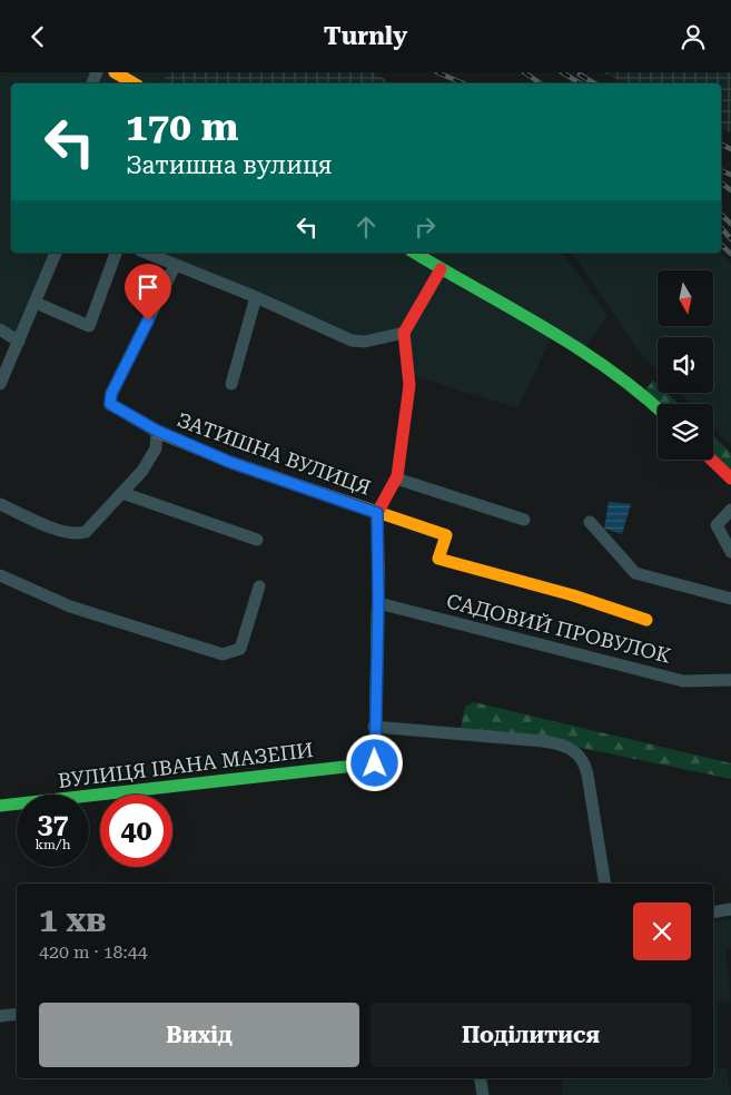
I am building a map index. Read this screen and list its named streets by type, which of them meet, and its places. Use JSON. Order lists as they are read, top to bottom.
{
  "streets": {
    "street": ["ЗАТИШНА ВУЛИЦЯ", "САДОВИЙ ПРОВУЛОК", "ВУЛИЦЯ ІВАНА МАЗЕПИ"]
  },
  "north": "bottom",
  "page": {
    "header": "Turnly",
    "turn": ["170 m", "Затишна вулиця"],
    "speed": "37 km/h",
    "limit": "40",
    "heading": ["1 хв", "420 m · 18:44"],
    "buttons": ["Вихід", "Поділитися"]
  }
}
